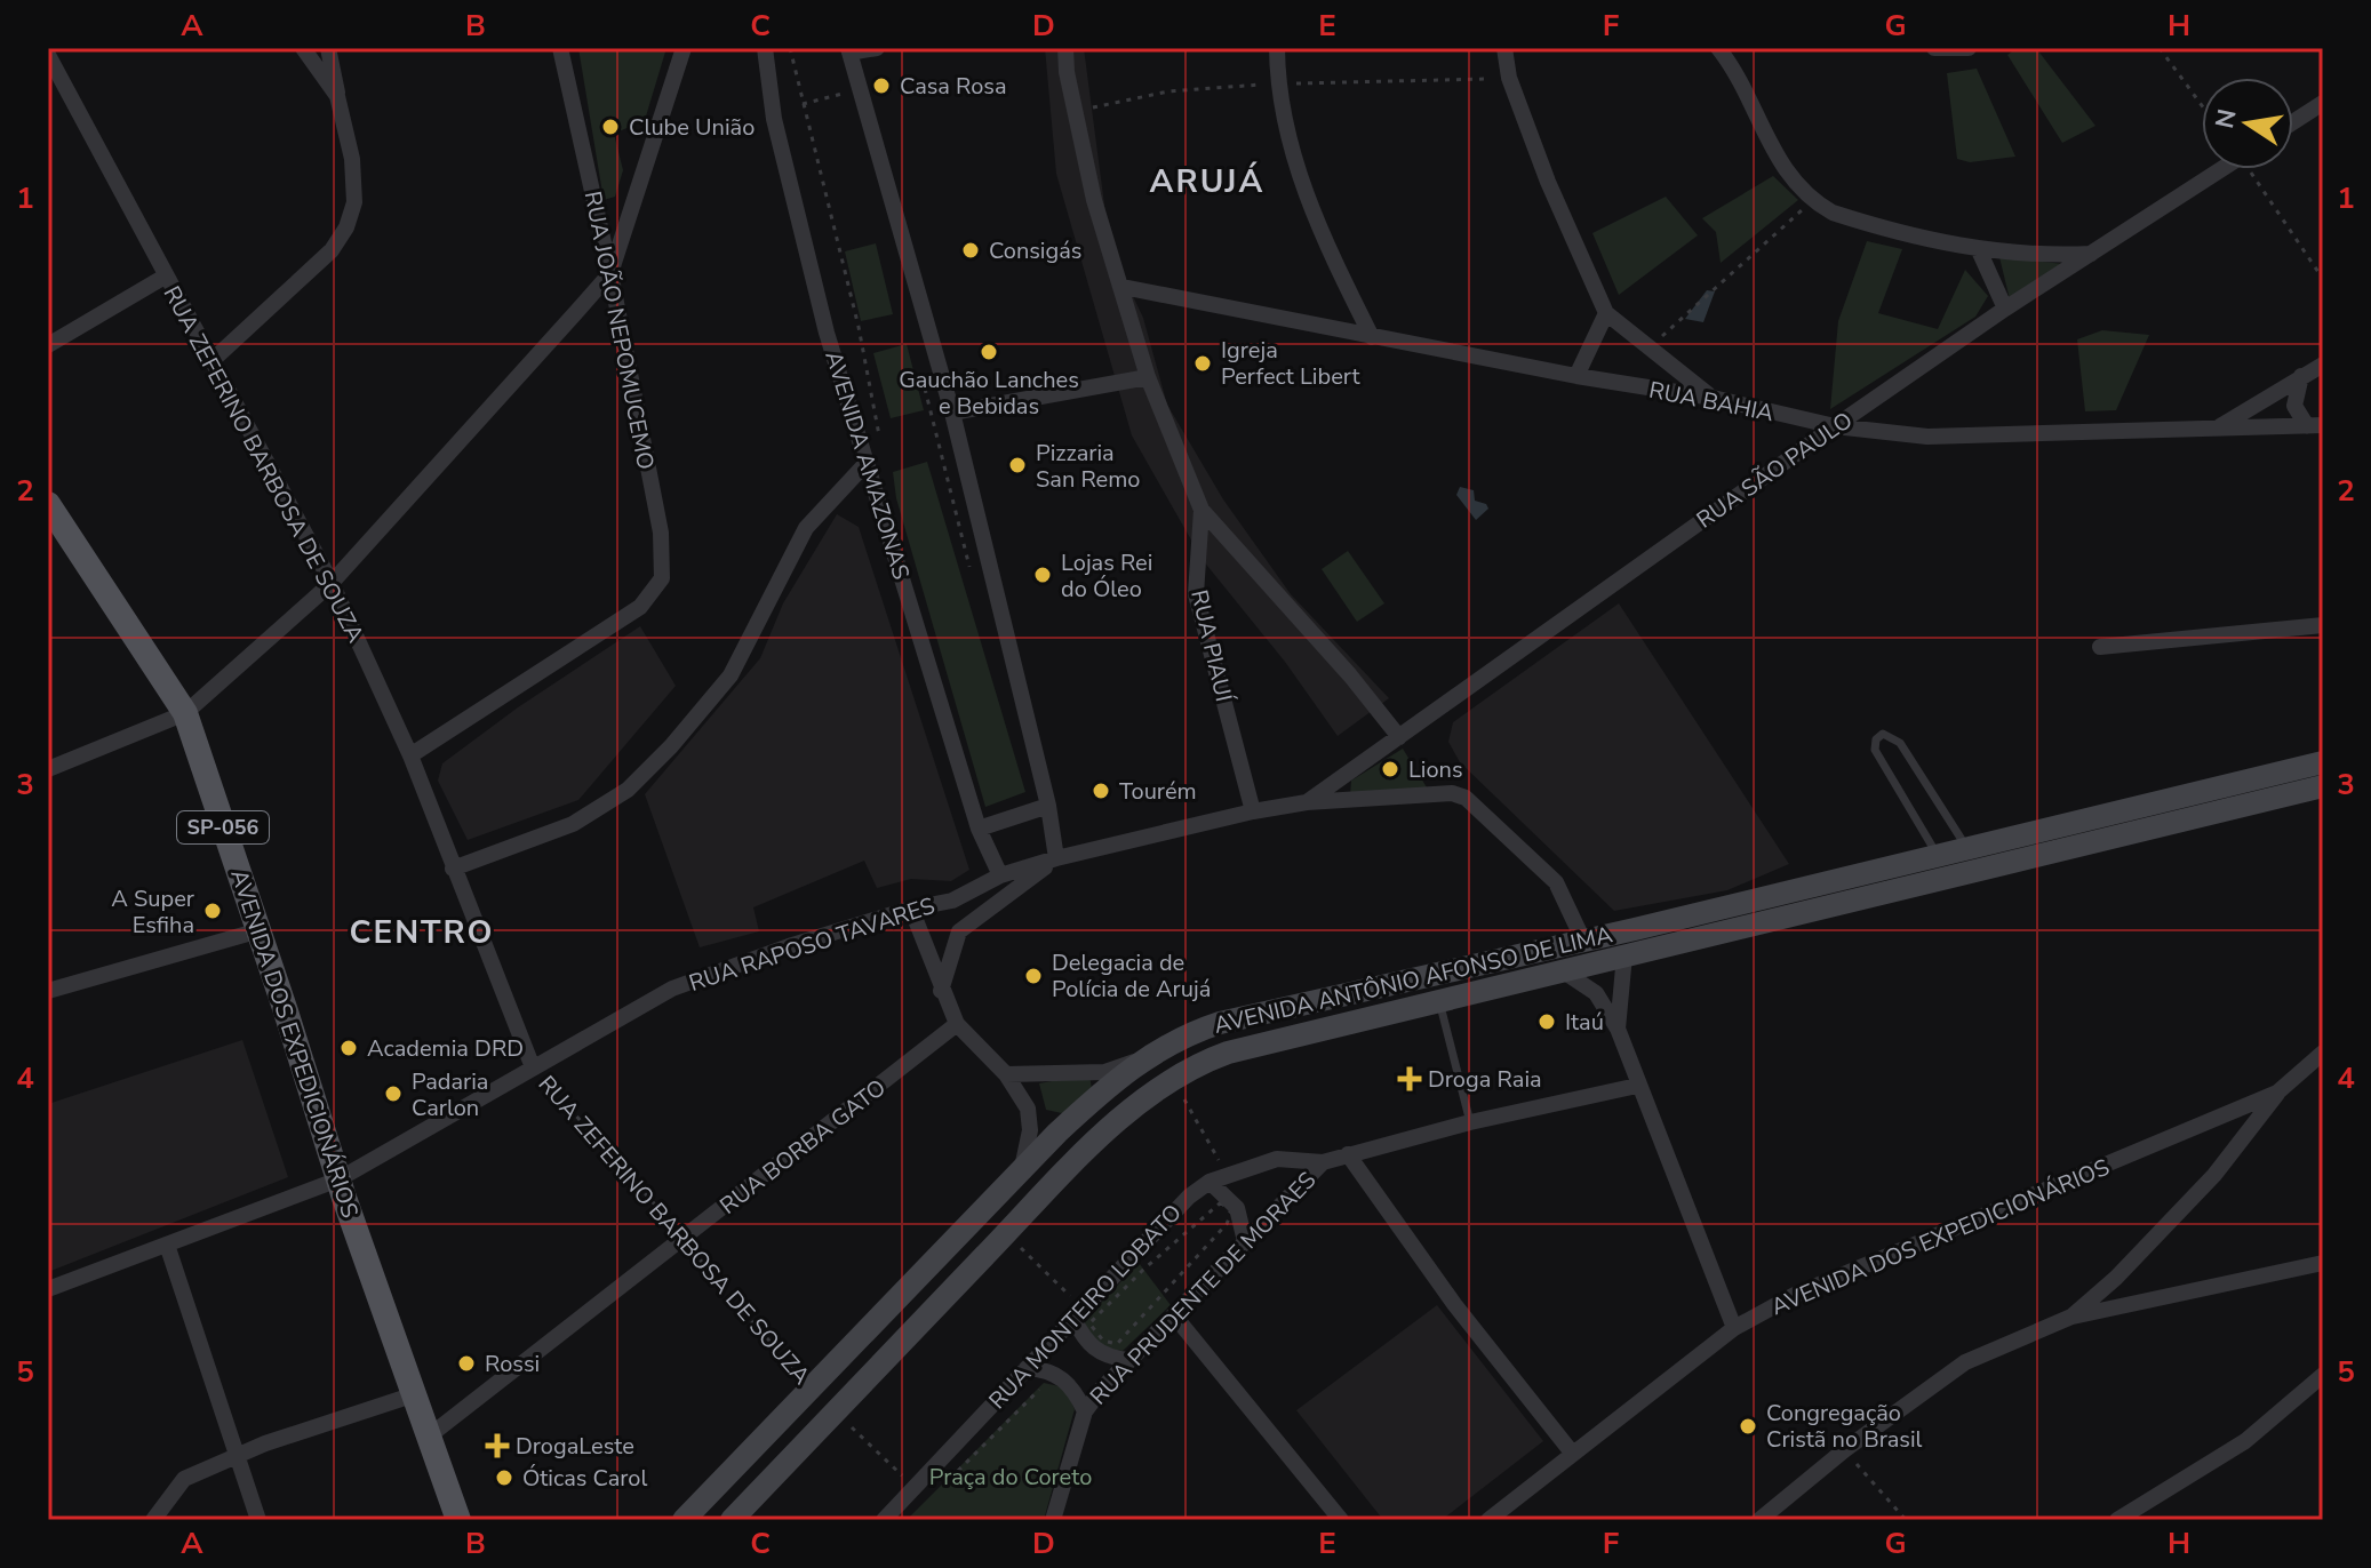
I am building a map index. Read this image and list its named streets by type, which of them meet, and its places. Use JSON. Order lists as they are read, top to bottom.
{
  "streets": {
    "main road": ["SP-056", "AVENIDA ANTÔNIO AFONSO DE LIMA", "AVENIDA DOS EXPEDICIONÁRIOS"],
    "street": [
      "RUA JOÃO NEPOMUCEMO",
      "RUA BAHIA",
      "RUA ZEFERINO BARBOSA DE SOUZA",
      "AVENIDA AMAZONAS",
      "RUA SÃO PAULO",
      "RUA PIAUÍ",
      "RUA RAPOSO TAVARES",
      "RUA BORBA GATO",
      "RUA PRUDENTE DE MORAES",
      "RUA MONTEIRO LOBATO"
    ]
  },
  "crossings": [
    ["RUA JOÃO NEPOMUCEMO", "RUA ZEFERINO BARBOSA DE SOUZA"],
    ["RUA BAHIA", "RUA SÃO PAULO"],
    ["RUA BAHIA", "RUA PIAUÍ"],
    ["RUA ZEFERINO BARBOSA DE SOUZA", "RUA RAPOSO TAVARES"],
    ["RUA ZEFERINO BARBOSA DE SOUZA", "AVENIDA ANTÔNIO AFONSO DE LIMA"],
    ["RUA ZEFERINO BARBOSA DE SOUZA", "RUA BORBA GATO"],
    ["AVENIDA AMAZONAS", "RUA RAPOSO TAVARES"],
    ["RUA SÃO PAULO", "RUA RAPOSO TAVARES"],
    ["RUA PIAUÍ", "RUA RAPOSO TAVARES"],
    ["RUA RAPOSO TAVARES", "AVENIDA ANTÔNIO AFONSO DE LIMA"],
    ["RUA RAPOSO TAVARES", "AVENIDA DOS EXPEDICIONÁRIOS"],
    ["AVENIDA DOS EXPEDICIONÁRIOS", "RUA BORBA GATO"],
    ["RUA PRUDENTE DE MORAES", "RUA MONTEIRO LOBATO"]
  ],
  "districts": ["ARUJÁ", "CENTRO"],
  "parks": ["Praça do Coreto"],
  "places": {
    "other": [
      "Casa Rosa",
      "Clube União",
      "Consigás",
      "Gauchão Lanches e Bebidas",
      "Igreja Perfect Libert",
      "Pizzaria San Remo",
      "Lojas Rei do Óleo",
      "Lions",
      "Tourém",
      "A Super Esfiha",
      "Delegacia de Polícia de Arujá",
      "Itaú",
      "Academia DRD",
      "Padaria Carlon",
      "Rossi",
      "Congregação Cristã no Brasil",
      "Óticas Carol"
    ],
    "health": ["Droga Raia", "DrogaLeste"]
  },
  "north": "left",
  "grid": {
    "columns": [
      "A",
      "B",
      "C",
      "D",
      "E",
      "F",
      "G",
      "H"
    ],
    "rows": [
      "1",
      "2",
      "3",
      "4",
      "5"
    ]
  }
}
